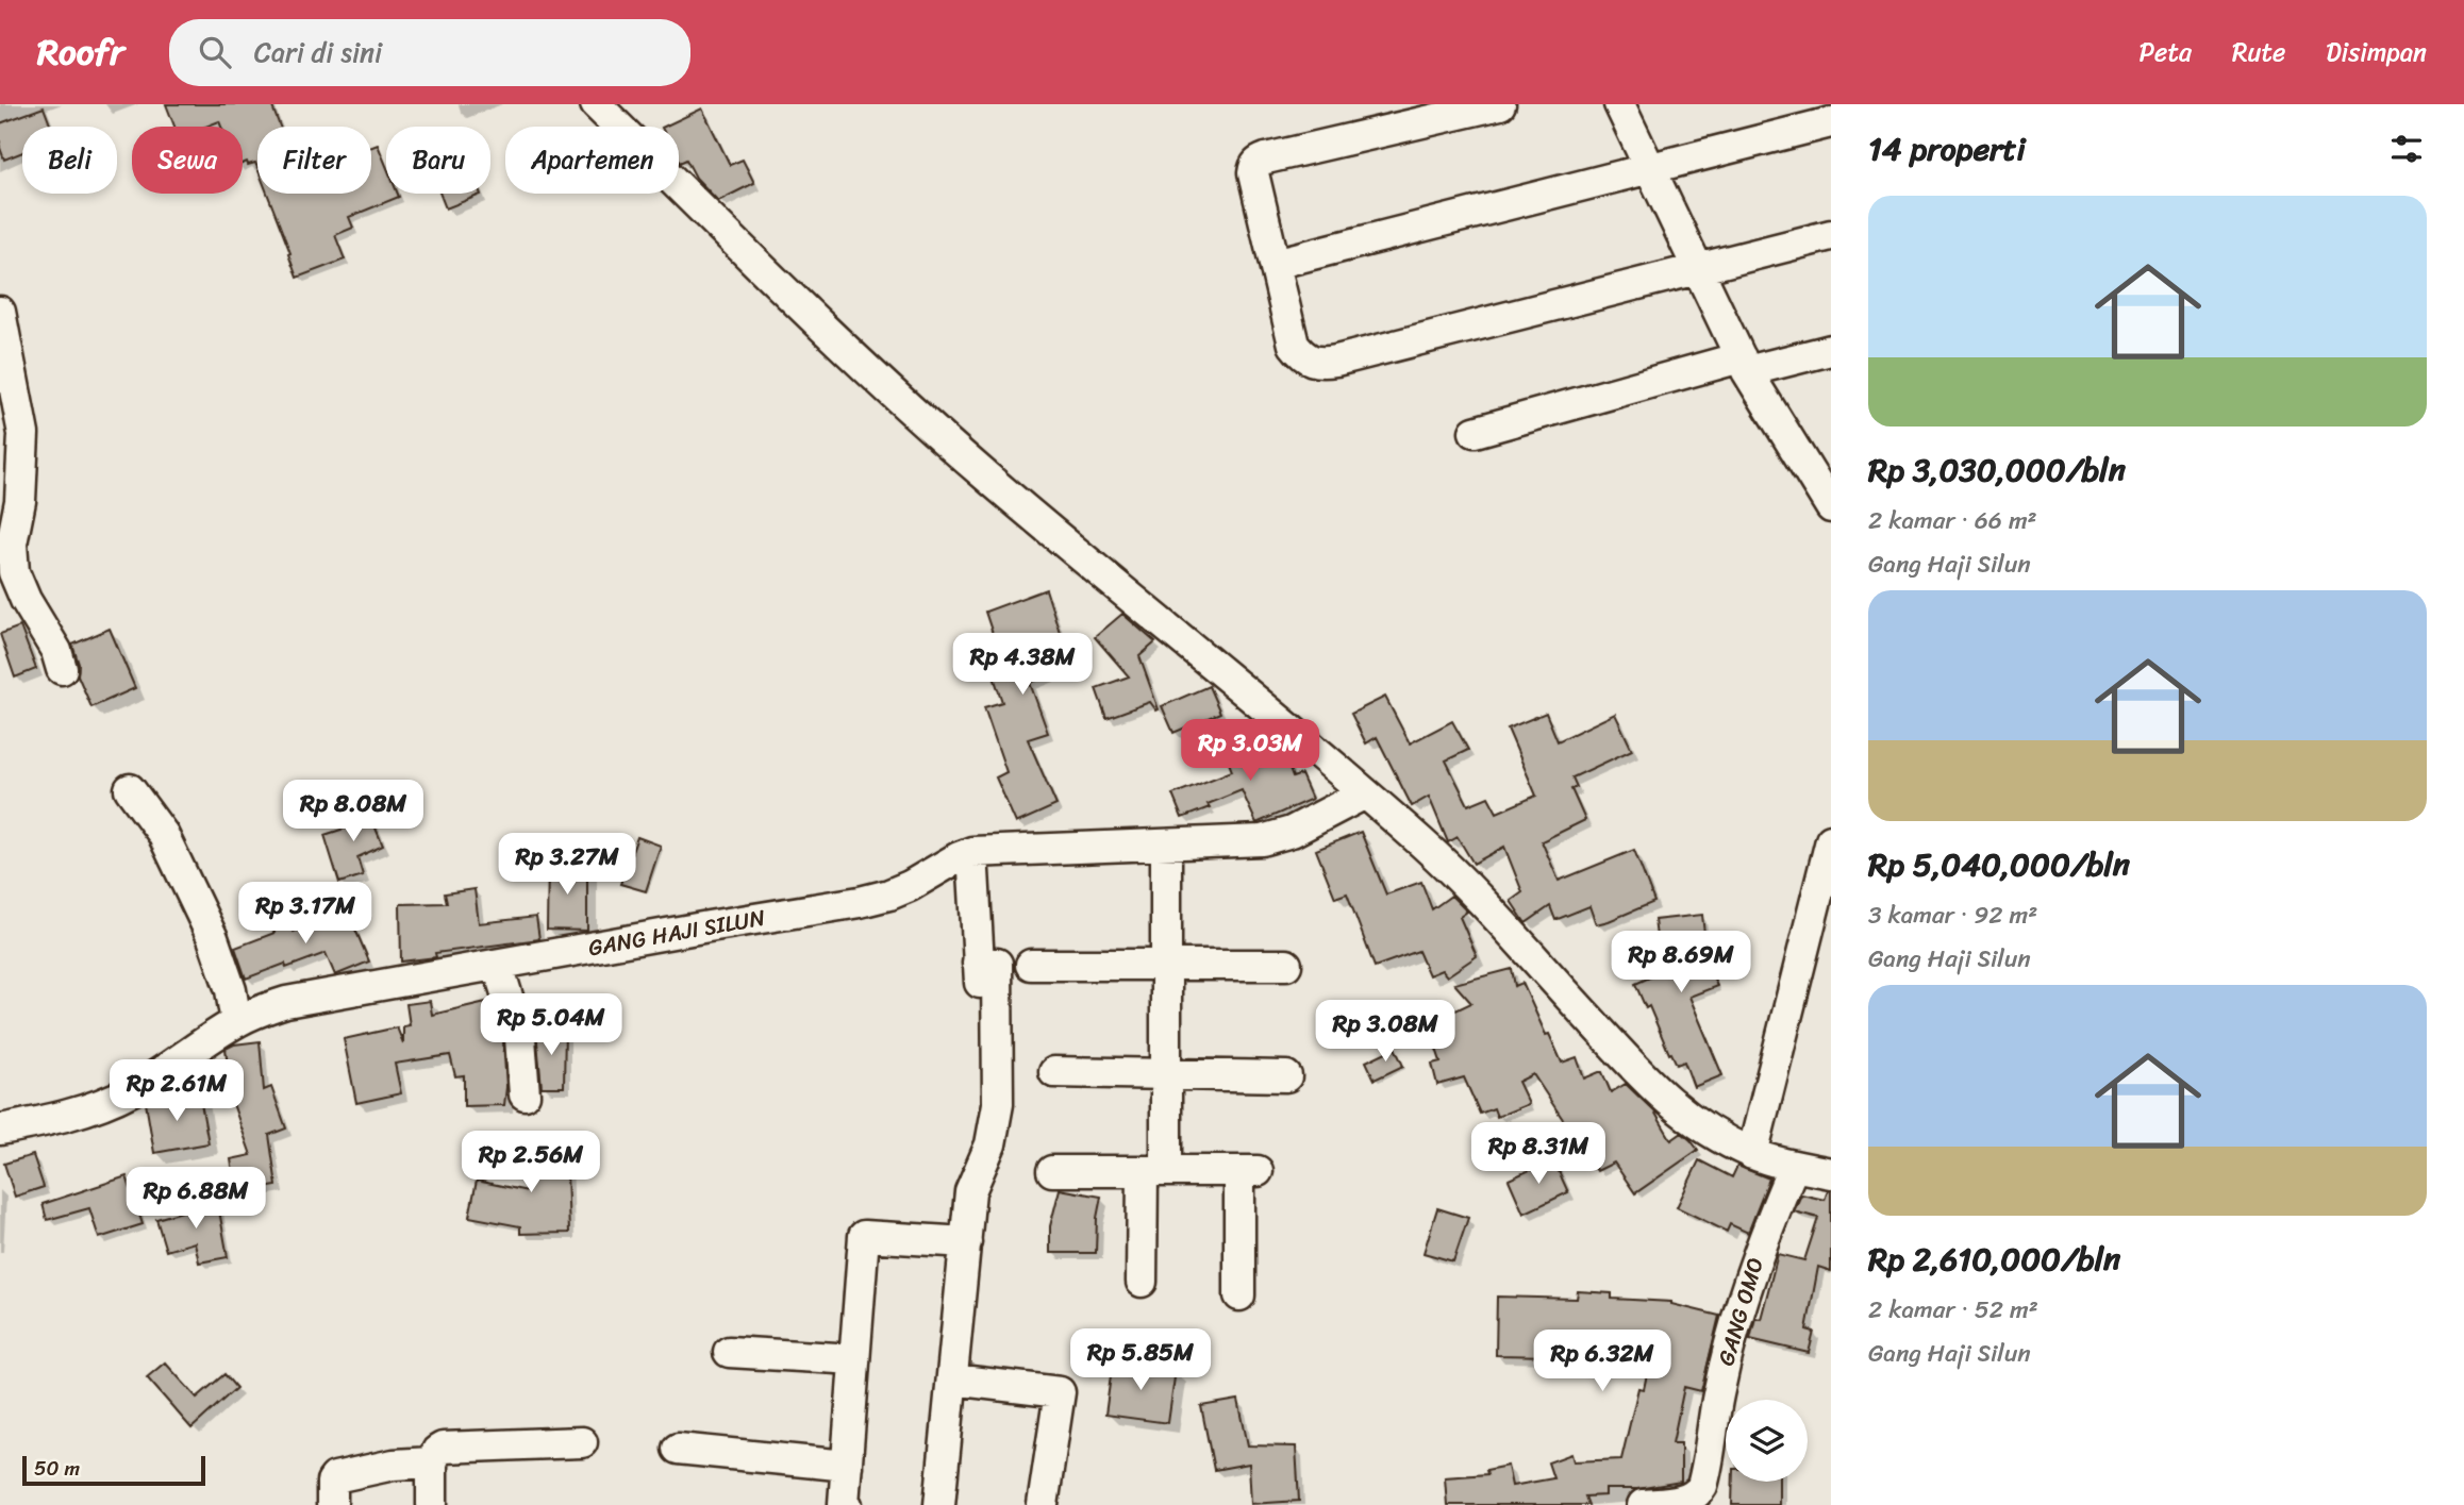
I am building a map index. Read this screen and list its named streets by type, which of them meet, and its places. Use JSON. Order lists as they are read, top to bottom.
{
  "streets": {
    "street": ["GANG HAJI SILUN", "GANG OMO"]
  },
  "scale_bar": "50 m",
  "page": {
    "header": "Roofr",
    "search": "Cari di sini",
    "nav": ["Peta", "Rute", "Disimpan"],
    "heading": "14 properti",
    "chip": [
      "Beli",
      "Sewa",
      "Filter",
      "Baru",
      "Apartemen"
    ],
    "list": [
      {
        "name": "Rp 3,030,000/bln",
        "note": "2 kamar · 66 m² · Gang Haji Silun"
      },
      {
        "name": "Rp 5,040,000/bln",
        "note": "3 kamar · 92 m² · Gang Haji Silun"
      },
      {
        "name": "Rp 2,610,000/bln",
        "note": "2 kamar · 52 m² · Gang Haji Silun"
      }
    ],
    "price": [
      "Rp 4.38M",
      "Rp 3.03M",
      "Rp 8.08M",
      "Rp 3.27M",
      "Rp 3.17M",
      "Rp 8.69M",
      "Rp 5.04M",
      "Rp 3.08M",
      "Rp 2.61M",
      "Rp 8.31M",
      "Rp 2.56M",
      "Rp 6.88M",
      "Rp 5.85M",
      "Rp 6.32M"
    ],
    "scale": "50 m"
  }
}
